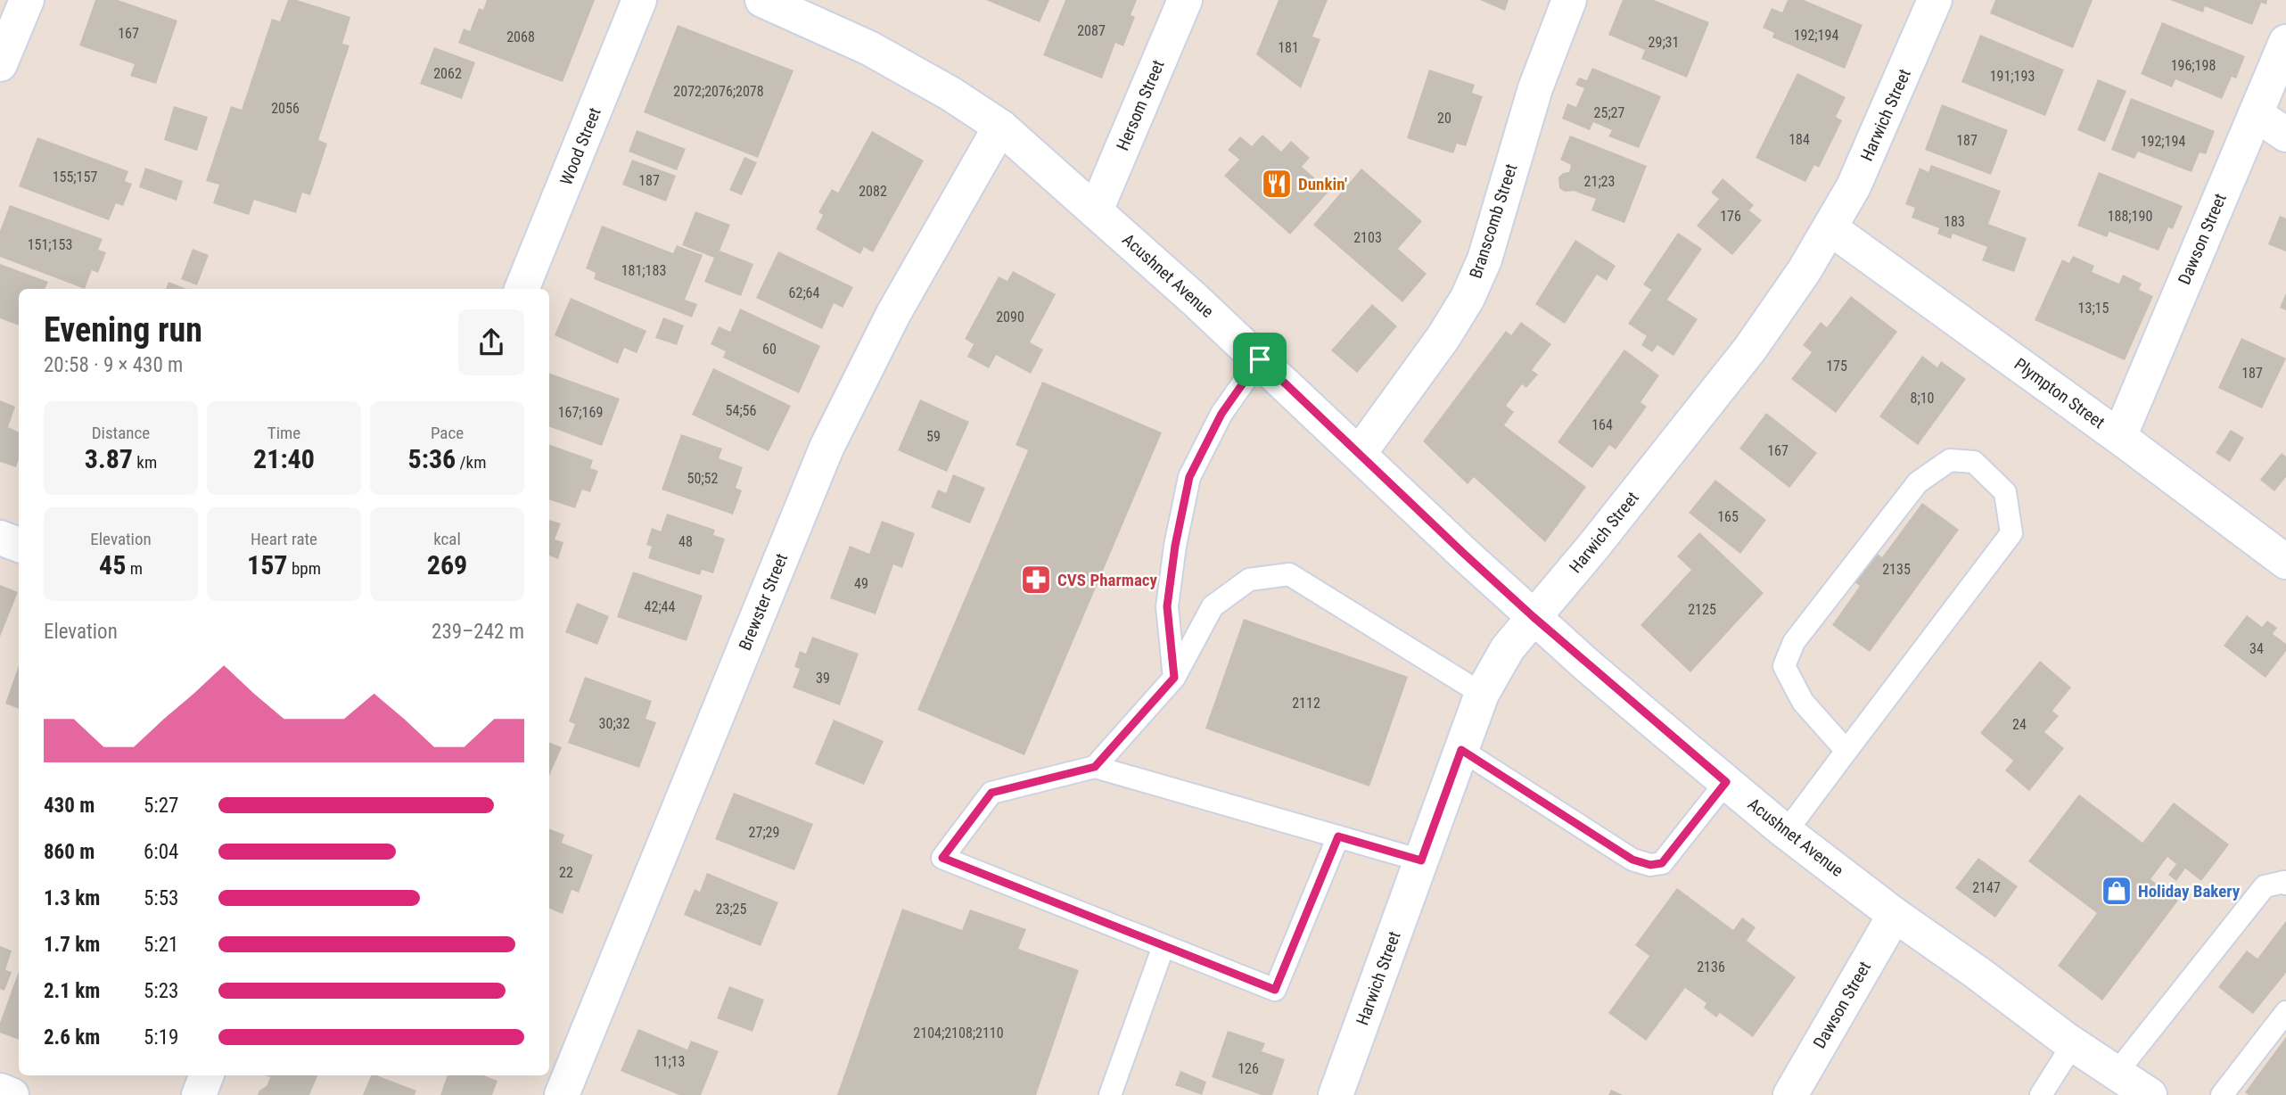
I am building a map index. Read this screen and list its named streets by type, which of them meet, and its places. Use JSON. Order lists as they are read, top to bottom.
{
  "streets": {
    "street": [
      "Hersom Street",
      "Harwich Street",
      "Wood Street",
      "Branscomb Street",
      "Dawson Street",
      "Acushnet Avenue",
      "Plympton Street",
      "Brewster Street"
    ]
  },
  "crossings": [
    ["Hersom Street", "Acushnet Avenue"],
    ["Harwich Street", "Acushnet Avenue"],
    ["Harwich Street", "Plympton Street"],
    ["Branscomb Street", "Acushnet Avenue"],
    ["Dawson Street", "Acushnet Avenue"],
    ["Dawson Street", "Plympton Street"],
    ["Acushnet Avenue", "Brewster Street"]
  ],
  "places": {
    "restaurant": ["Dunkin'"],
    "pharmacy": ["CVS Pharmacy"],
    "shop": ["Holiday Bakery"]
  },
  "house_numbers": [
    "2087",
    "167",
    "192;194",
    "2068",
    "29;31",
    "181",
    "196;198",
    "2062",
    "191;193",
    "2072;2076;2078",
    "2056",
    "25;27",
    "20",
    "184",
    "187",
    "192;194",
    "155;157",
    "187",
    "21;23",
    "2082",
    "176",
    "188;190",
    "183",
    "2103",
    "151;153",
    "181;183",
    "62;64",
    "13;15",
    "2090",
    "60",
    "175",
    "187",
    "8;10",
    "54;56",
    "167;169",
    "164",
    "59",
    "167",
    "50;52",
    "165",
    "48",
    "2135",
    "49",
    "42;44",
    "2125",
    "34",
    "39",
    "2112",
    "30;32",
    "24",
    "27;29",
    "22",
    "2147",
    "23;25",
    "2136",
    "2104;2108;2110",
    "11;13",
    "126"
  ],
  "page": {
    "heading": ["Evening run", "20:58 · 9 × 430 m"],
    "stats": [
      ["Distance", "3.87 km"],
      ["Time", "21:40"],
      ["Pace", "5:36 /km"],
      ["Elevation", "45 m"],
      ["Heart rate", "157 bpm"],
      ["kcal", "269"]
    ],
    "chart": ["Elevation", "239–242 m"],
    "list": [
      {
        "name": "430 m",
        "note": "5:27"
      },
      {
        "name": "860 m",
        "note": "6:04"
      },
      {
        "name": "1.3 km",
        "note": "5:53"
      },
      {
        "name": "1.7 km",
        "note": "5:21"
      },
      {
        "name": "2.1 km",
        "note": "5:23"
      },
      {
        "name": "2.6 km",
        "note": "5:19"
      }
    ]
  }
}
